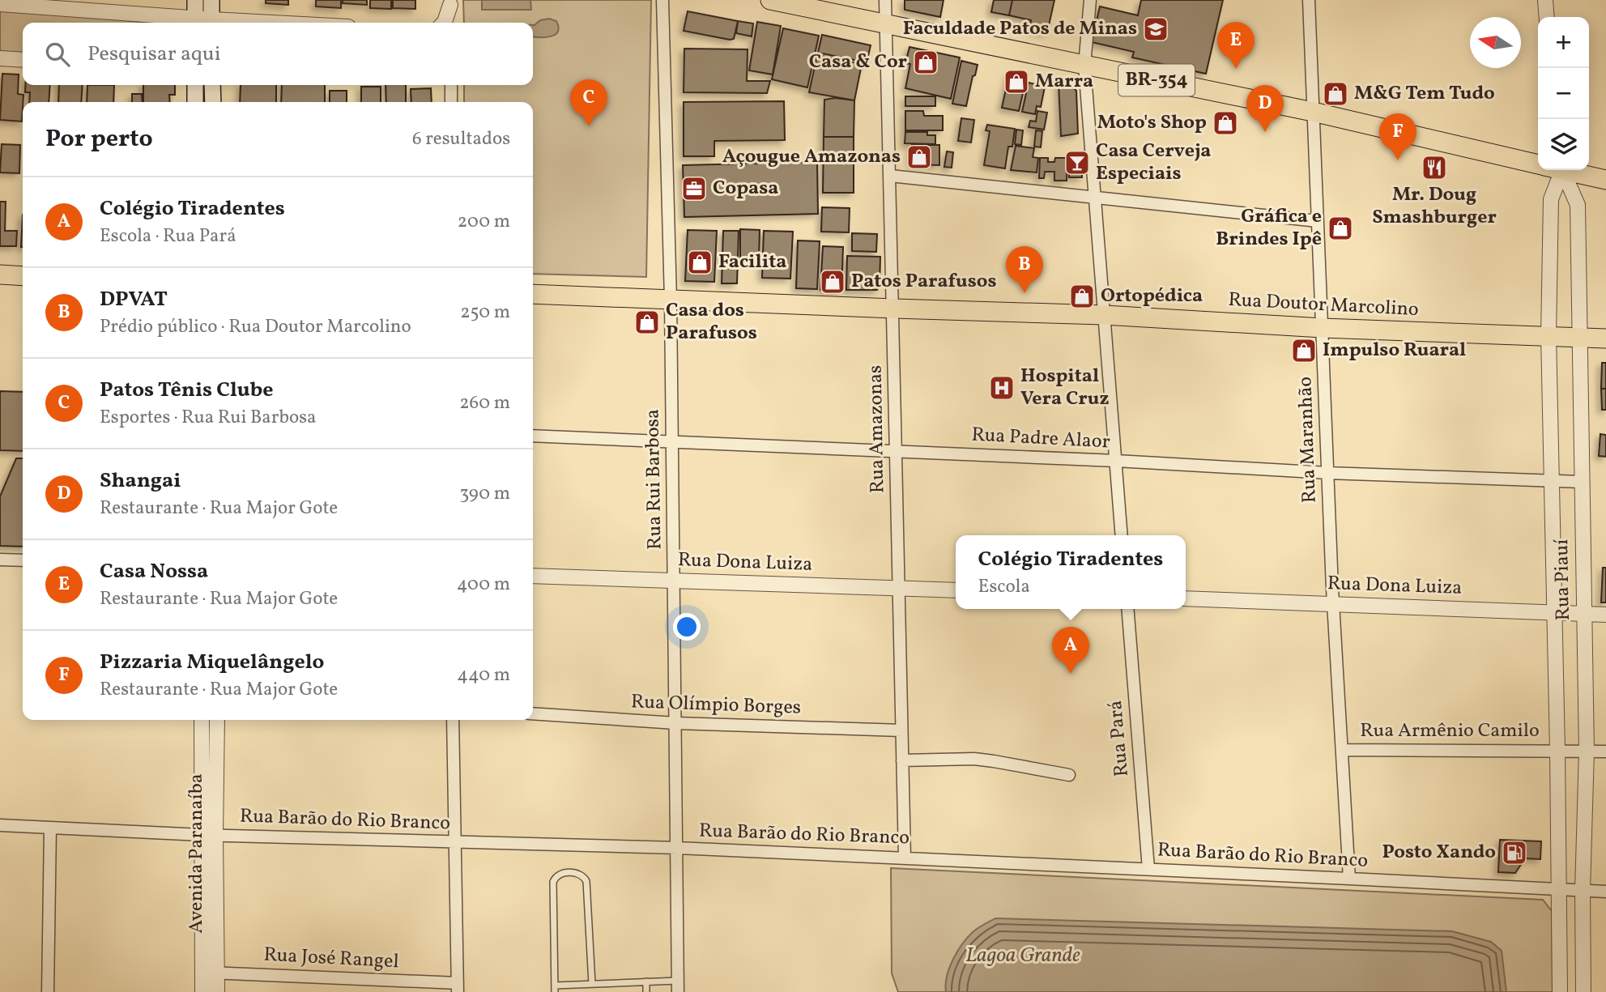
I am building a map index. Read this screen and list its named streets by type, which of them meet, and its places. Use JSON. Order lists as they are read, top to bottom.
{
  "streets": {
    "main road": ["BR-354", "Rua Doutor Marcolino"],
    "street": [
      "Rua Amazonas",
      "Rua Padre Alaor",
      "Rua Maranhão",
      "Rua Rui Barbosa",
      "Rua Dona Luiza",
      "Rua Piauí",
      "Rua Olímpio Borges",
      "Rua Armênio Camilo",
      "Rua Pará",
      "Rua Barão do Rio Branco",
      "Avenida Paranaíba",
      "Rua José Rangel"
    ]
  },
  "crossings": [
    ["BR-354", "Rua Amazonas"],
    ["BR-354", "Rua Maranhão"],
    ["Rua Doutor Marcolino", "Rua Amazonas"],
    ["Rua Doutor Marcolino", "Rua Maranhão"],
    ["Rua Doutor Marcolino", "Rua Rui Barbosa"],
    ["Rua Doutor Marcolino", "Rua Piauí"],
    ["Rua Amazonas", "Rua Padre Alaor"],
    ["Rua Amazonas", "Rua Dona Luiza"],
    ["Rua Amazonas", "Rua Olímpio Borges"],
    ["Rua Amazonas", "Rua Barão do Rio Branco"],
    ["Rua Padre Alaor", "Rua Maranhão"],
    ["Rua Padre Alaor", "Rua Rui Barbosa"],
    ["Rua Padre Alaor", "Rua Piauí"],
    ["Rua Maranhão", "Rua Dona Luiza"],
    ["Rua Maranhão", "Rua Armênio Camilo"],
    ["Rua Maranhão", "Rua Barão do Rio Branco"],
    ["Rua Rui Barbosa", "Rua Dona Luiza"],
    ["Rua Rui Barbosa", "Rua Olímpio Borges"],
    ["Rua Rui Barbosa", "Rua Barão do Rio Branco"],
    ["Rua Dona Luiza", "Rua Piauí"],
    ["Rua Piauí", "Rua Armênio Camilo"],
    ["Rua Piauí", "Rua Barão do Rio Branco"],
    ["Rua Pará", "Rua Barão do Rio Branco"],
    ["Rua Barão do Rio Branco", "Avenida Paranaíba"],
    ["Avenida Paranaíba", "Rua José Rangel"]
  ],
  "water": ["Lagoa Grande"],
  "places": {
    "school or university": ["Faculdade Patos de Minas"],
    "shop": [
      "Casa & Cor",
      "Marra",
      "M&G Tem Tudo",
      "Moto's Shop",
      "Açougue Amazonas",
      "Gráfica e Brindes Ipê",
      "Facilita",
      "Patos Parafusos",
      "Ortopédica",
      "Casa dos Parafusos",
      "Impulso Ruaral"
    ],
    "bar": ["Casa Cerveja Especiais"],
    "restaurant": ["Mr. Doug Smashburger"],
    "office": ["Copasa"],
    "hospital": ["Hospital Vera Cruz"],
    "fuel station": ["Posto Xando"]
  },
  "north": "left",
  "page": {
    "map_buttons": ["+", "−"],
    "pins": [
      "E",
      "C",
      "D",
      "F",
      "B",
      "A"
    ],
    "search": "Pesquisar aqui",
    "heading": ["Por perto", "6 resultados"],
    "list": [
      {
        "mark": "A",
        "name": "Colégio Tiradentes",
        "note": "Escola · Rua Pará",
        "value": "200 m"
      },
      {
        "mark": "B",
        "name": "DPVAT",
        "note": "Prédio público · Rua Doutor Marcolino",
        "value": "250 m"
      },
      {
        "mark": "C",
        "name": "Patos Tênis Clube",
        "note": "Esportes · Rua Rui Barbosa",
        "value": "260 m"
      },
      {
        "mark": "D",
        "name": "Shangai",
        "note": "Restaurante · Rua Major Gote",
        "value": "390 m"
      },
      {
        "mark": "E",
        "name": "Casa Nossa",
        "note": "Restaurante · Rua Major Gote",
        "value": "400 m"
      },
      {
        "mark": "F",
        "name": "Pizzaria Miquelângelo",
        "note": "Restaurante · Rua Major Gote",
        "value": "440 m"
      }
    ],
    "popup": ["Colégio Tiradentes", "Escola"]
  }
}
